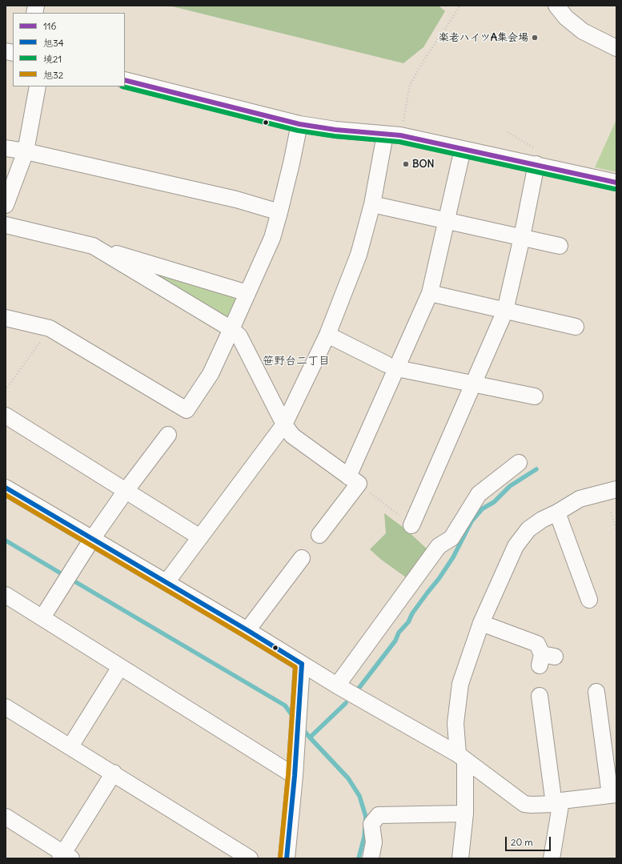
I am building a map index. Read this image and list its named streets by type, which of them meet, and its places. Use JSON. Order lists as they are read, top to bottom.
{
  "districts": ["笹野台二丁目"],
  "places": ["楽老ハイツA集会場", "BON"],
  "lines": [
    "transit line 116",
    "transit line 境21",
    "transit line 旭34",
    "transit line 旭32"
  ],
  "legend": [
    "116",
    "旭34",
    "境21",
    "旭32"
  ],
  "scale_bar": "20 m"
}
